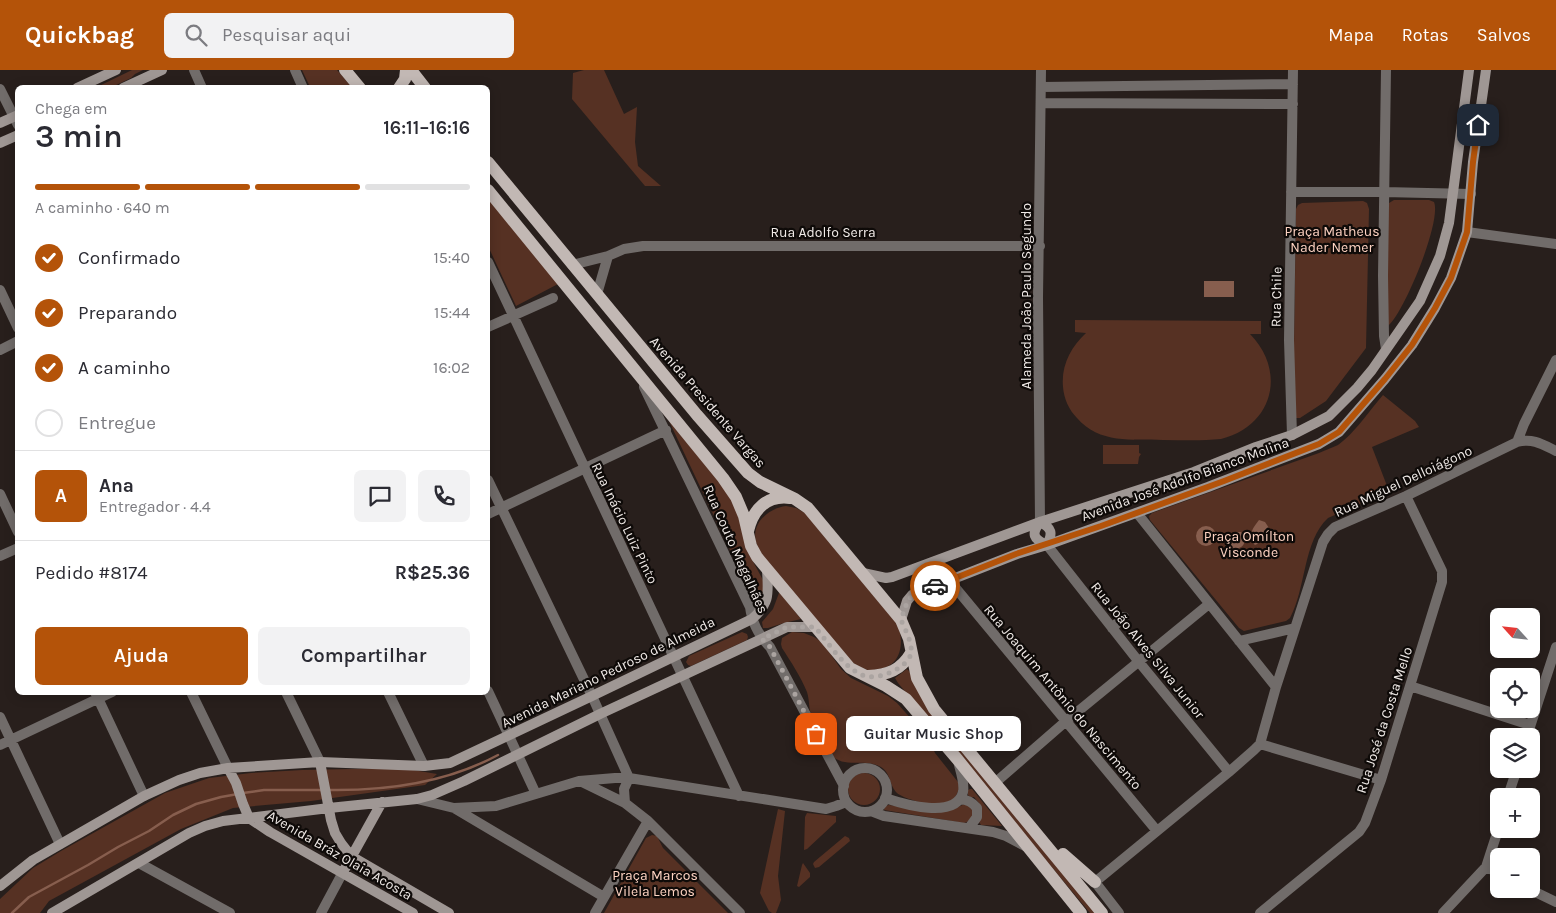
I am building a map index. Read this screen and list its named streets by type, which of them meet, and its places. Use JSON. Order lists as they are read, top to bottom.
{
  "streets": {
    "main road": ["Avenida Presidente Vargas"],
    "street": [
      "Rua Adolfo Serra",
      "Alameda João Paulo Segundo",
      "Rua Chile",
      "Avenida José Adolfo Bianco Molina",
      "Rua Miguel Delloiágono",
      "Rua Inácio Luiz Pinto",
      "Rua Couto Magalhães",
      "Rua João Alves Silva Junior",
      "Avenida Mariano Pedroso de Almeida",
      "Rua Joaquim Antônio do Nascimento",
      "Rua José da Costa Mello",
      "Avenida Bráz Olaia Acosta"
    ]
  },
  "crossings": [
    ["Rua Adolfo Serra", "Alameda João Paulo Segundo"],
    ["Rua Adolfo Serra", "Avenida Presidente Vargas"],
    ["Alameda João Paulo Segundo", "Avenida José Adolfo Bianco Molina"],
    ["Alameda João Paulo Segundo", "Rua João Alves Silva Junior"],
    ["Rua Chile", "Avenida José Adolfo Bianco Molina"],
    ["Avenida Presidente Vargas", "Avenida José Adolfo Bianco Molina"],
    ["Avenida José Adolfo Bianco Molina", "Rua João Alves Silva Junior"],
    ["Avenida José Adolfo Bianco Molina", "Rua Joaquim Antônio do Nascimento"],
    ["Rua Miguel Delloiágono", "Rua José da Costa Mello"],
    ["Rua Inácio Luiz Pinto", "Avenida Mariano Pedroso de Almeida"],
    ["Rua Couto Magalhães", "Avenida Mariano Pedroso de Almeida"],
    ["Avenida Mariano Pedroso de Almeida", "Avenida Bráz Olaia Acosta"]
  ],
  "parks": ["Praça Matheus Nader Nemer", "Praça Omílton Visconde", "Praça Marcos Vilela Lemos"],
  "places": ["Guitar Music Shop"],
  "north": "top left",
  "page": {
    "header": "Quickbag",
    "search": "Pesquisar aqui",
    "nav": ["Mapa", "Rotas", "Salvos"],
    "heading": ["3 min", "Chega em", "16:11–16:16"],
    "panel": [
      "Ana",
      "Entregador · 4.4",
      "Pedido #8174",
      "R$25.36"
    ],
    "bar": "A caminho · 640 m",
    "list": [
      ["Confirmado", "15:40"],
      ["Preparando", "15:44"],
      ["A caminho", "16:02"],
      "Entregue"
    ],
    "round": "A",
    "map_buttons": ["+", "−"],
    "buttons": ["Ajuda", "Compartilhar"],
    "bubble": "Guitar Music Shop"
  }
}
